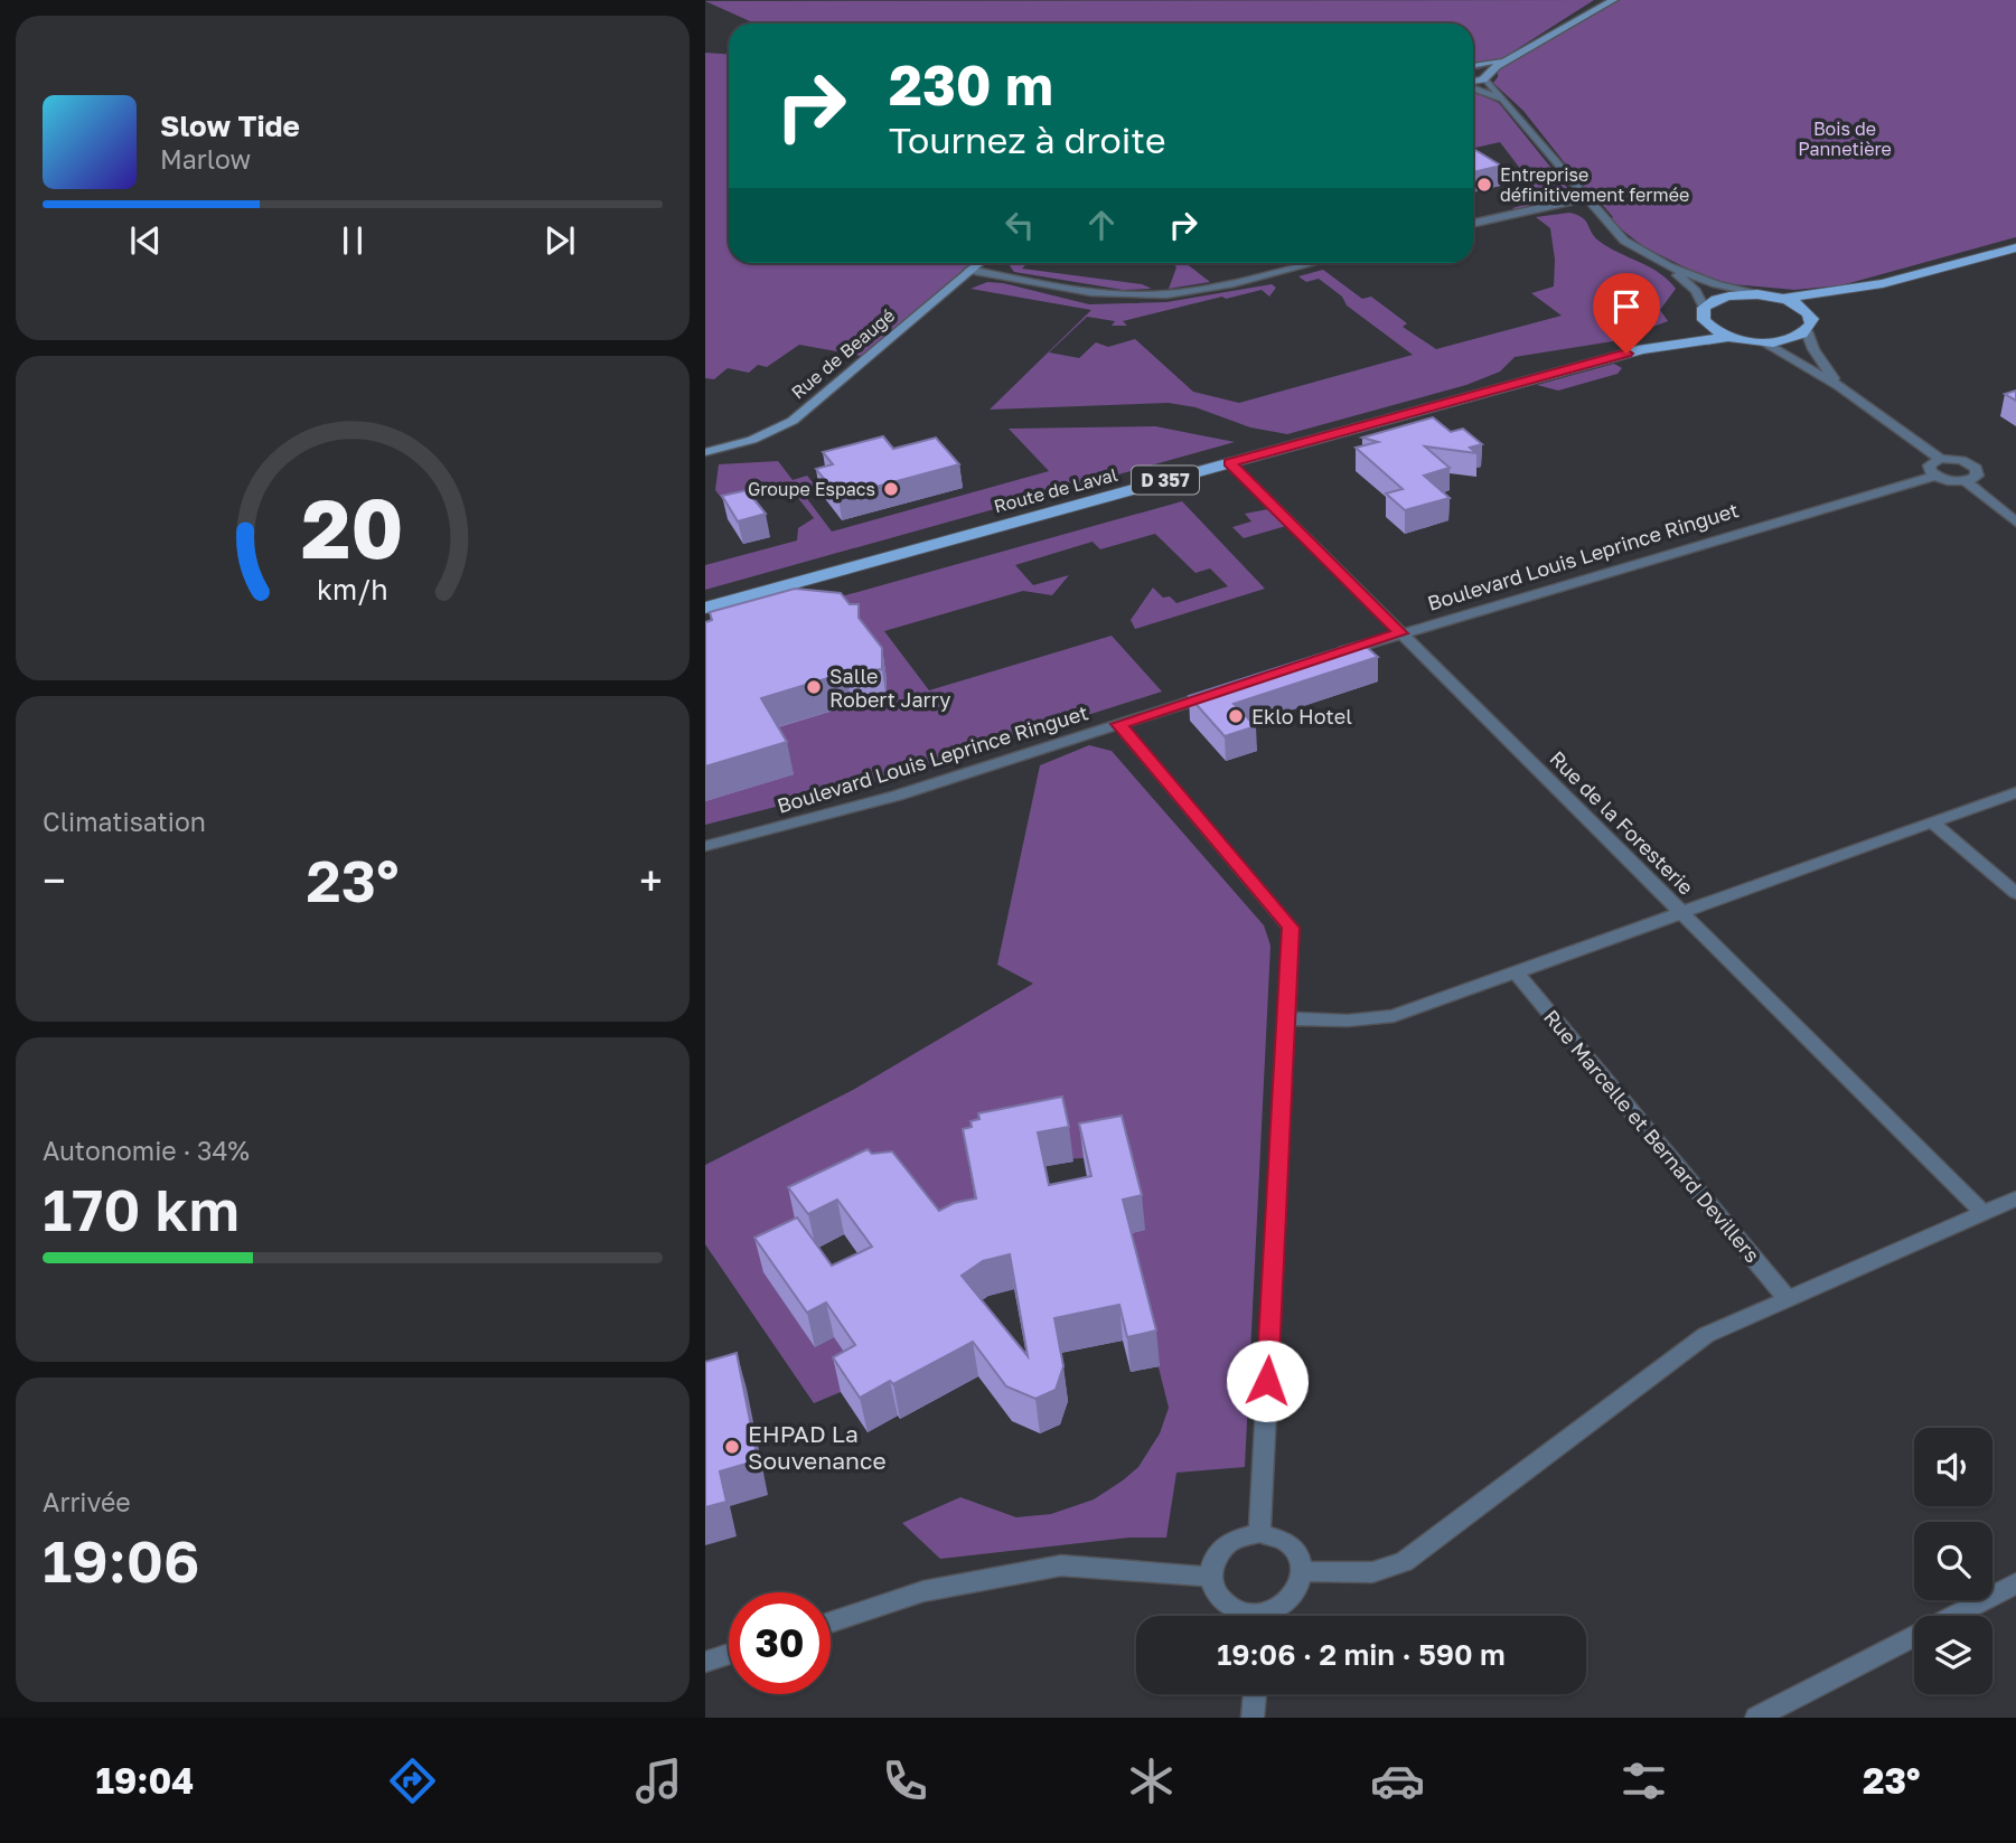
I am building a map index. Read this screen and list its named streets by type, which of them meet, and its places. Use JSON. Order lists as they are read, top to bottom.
{
  "streets": {
    "main road": ["D 357", "Route de Laval"],
    "street": [
      "Rue de Beaugé",
      "Boulevard Louis Leprince Ringuet",
      "Rue de la Foresterie",
      "Rue Marcelle et Bernard Devillers"
    ]
  },
  "crossings": [
    ["Route de Laval", "Rue de la Foresterie"],
    ["Boulevard Louis Leprince Ringuet", "Rue de la Foresterie"]
  ],
  "parks": ["Bois de Pannetière"],
  "places": [
    "Entreprise définitivement fermée",
    "Groupe Espacs",
    "Salle Robert Jarry",
    "Eklo Hotel",
    "EHPAD La Souvenance"
  ],
  "page": {
    "turn": ["230 m", "Tournez à droite"],
    "song": ["Slow Tide", "Marlow"],
    "tile": [
      "Climatisation",
      ["Autonomie · 34%", "170 km"],
      ["Arrivée", "19:06"]
    ],
    "heat": ["−", "23°", "+"],
    "limit": "30",
    "trip": "19:06 · 2 min · 590 m",
    "tabs": ["19:04", "23°"],
    "gauge": ["20", "km/h"]
  }
}
